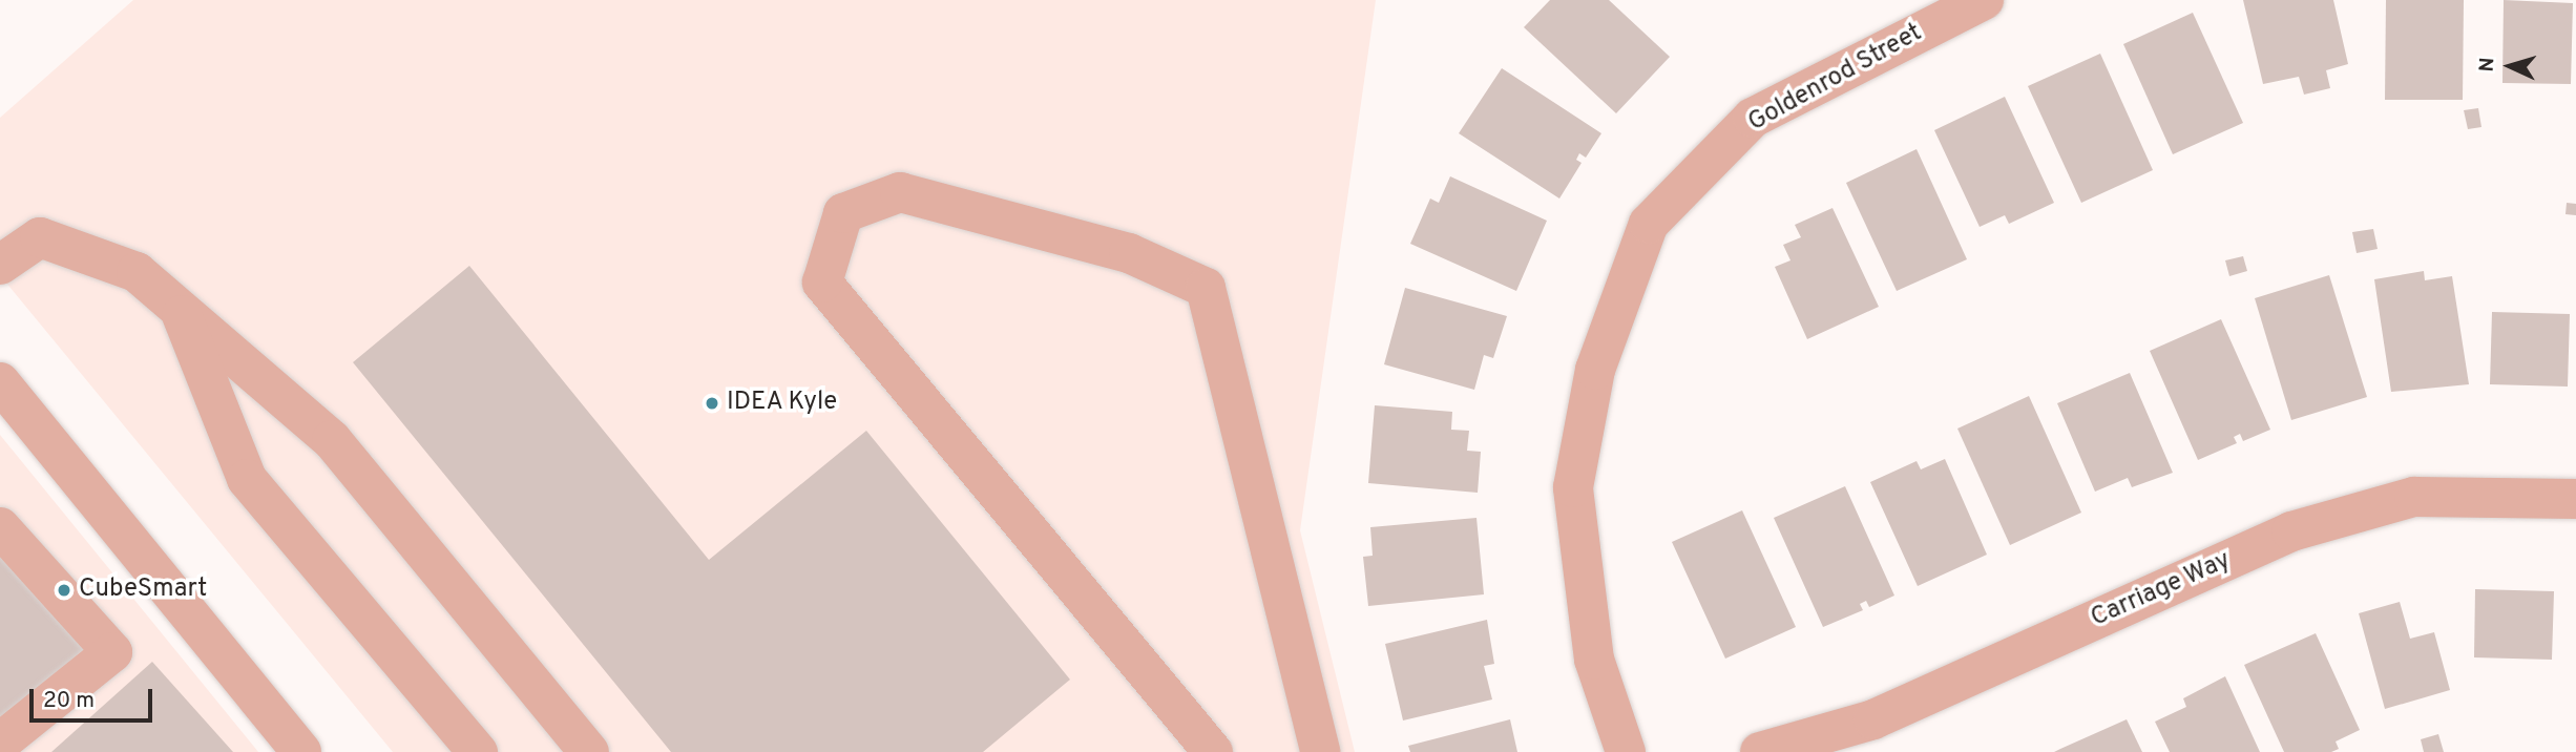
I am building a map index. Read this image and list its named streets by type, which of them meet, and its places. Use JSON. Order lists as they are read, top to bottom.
{
  "streets": {
    "street": ["Goldenrod Street", "Carriage Way"]
  },
  "places": ["IDEA Kyle", "CubeSmart"],
  "scale_bar": "20 m",
  "north": "left"
}
